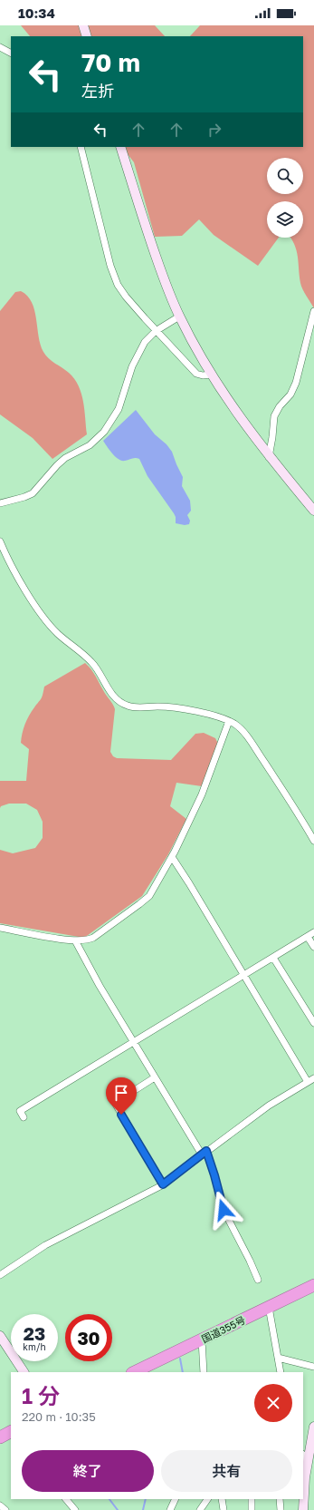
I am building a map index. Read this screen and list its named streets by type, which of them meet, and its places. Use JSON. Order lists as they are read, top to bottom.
{
  "streets": {
    "highway": ["国道355号"]
  },
  "page": {
    "status": "10:34",
    "turn": ["70 m", "左折"],
    "speed": "23 km/h",
    "limit": "30",
    "heading": ["1 分", "220 m · 10:35"],
    "buttons": ["終了", "共有"]
  }
}
